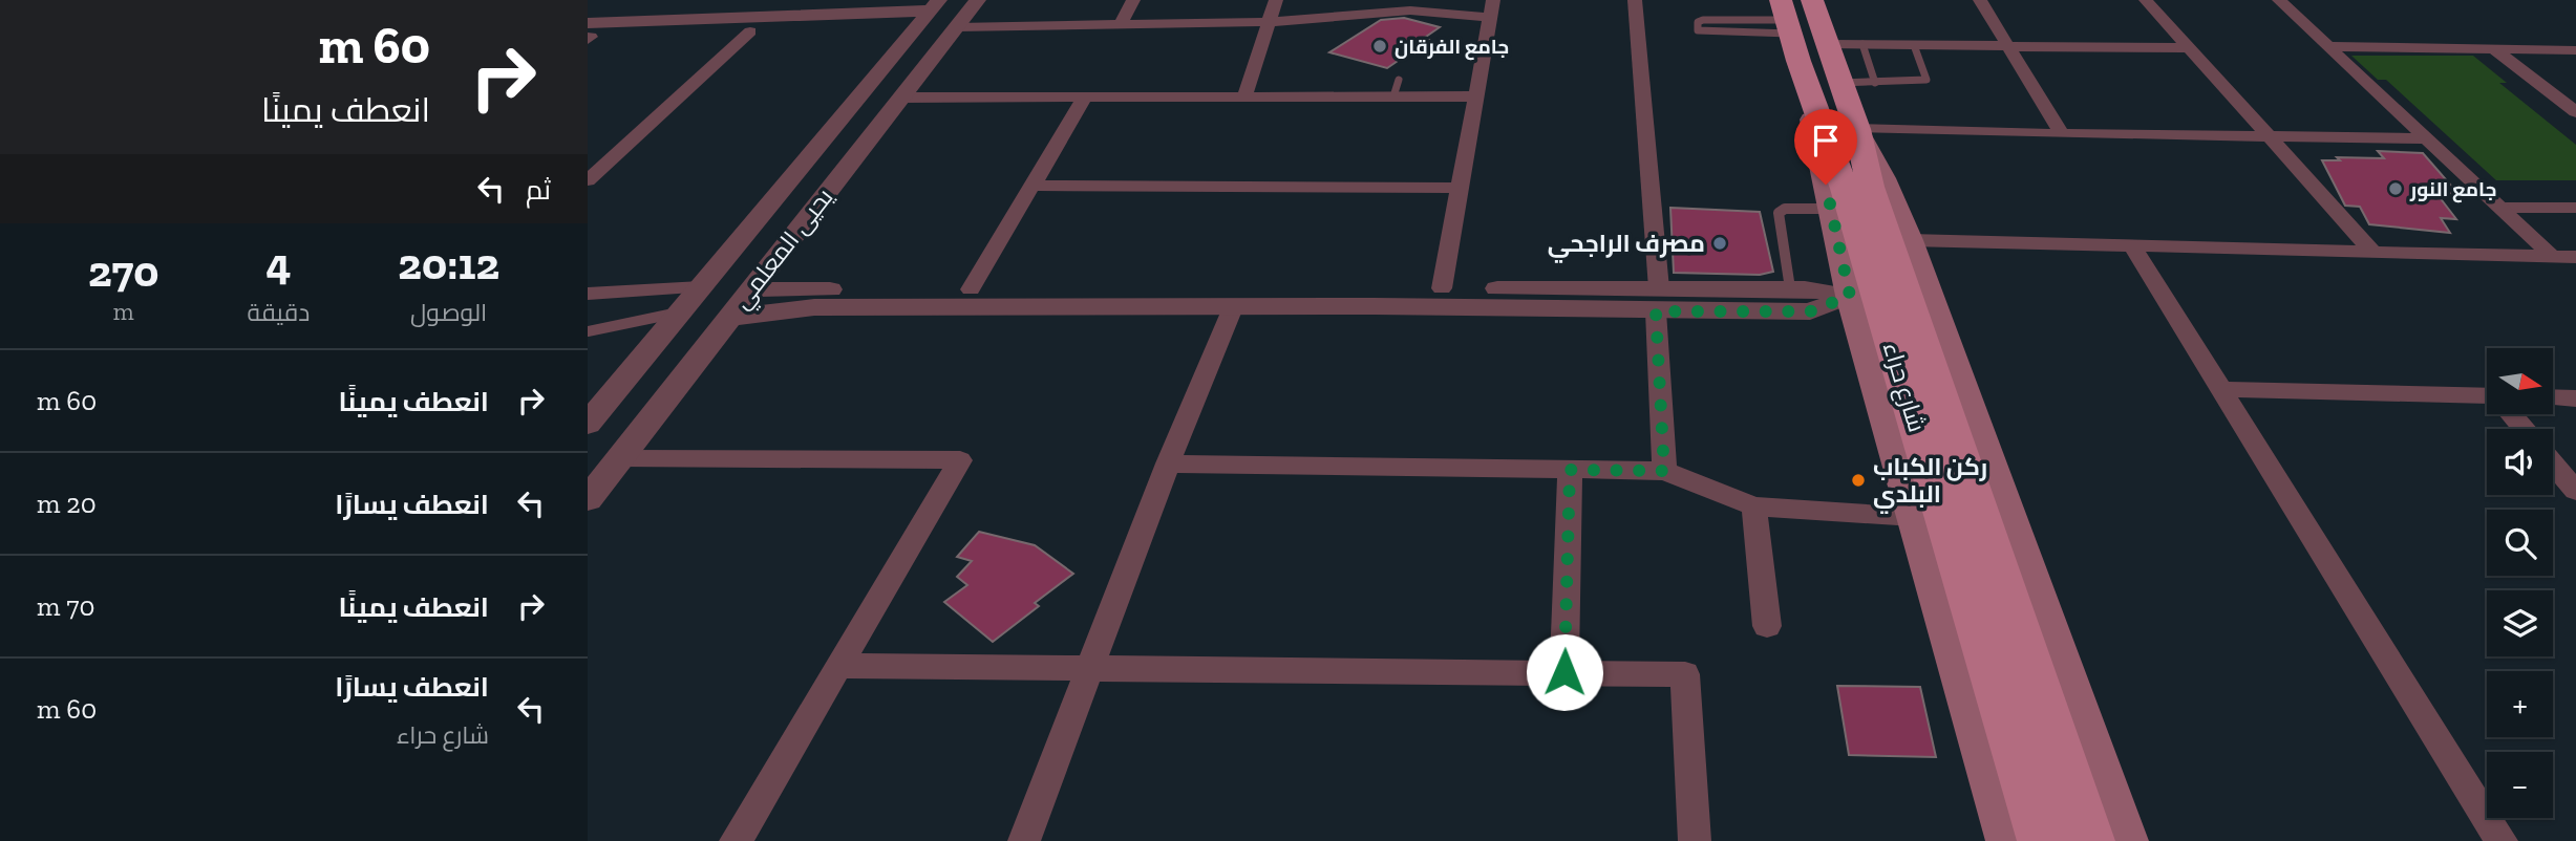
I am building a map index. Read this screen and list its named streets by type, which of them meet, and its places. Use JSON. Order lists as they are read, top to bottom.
{
  "streets": {
    "main road": ["شارع حراء"],
    "street": ["يحيى المعلمي"]
  },
  "places": [
    "جامع الفرقان",
    "جامع النور",
    "مصرف الراجحي",
    "ركن الكباب البلدي"
  ],
  "north": "right",
  "page": {
    "turn": ["60 m", "انعطف يمينًا"],
    "then": "ثم",
    "eta": [
      "20:12",
      "الوصول",
      "4",
      "دقيقة",
      "270",
      "m"
    ],
    "map_buttons": ["+", "−"],
    "list": [
      {
        "name": "انعطف يمينًا",
        "value": "60 m"
      },
      {
        "name": "انعطف يسارًا",
        "value": "20 m"
      },
      {
        "name": "انعطف يمينًا",
        "value": "70 m"
      },
      {
        "name": "انعطف يسارًا",
        "note": "شارع حراء",
        "value": "60 m"
      }
    ]
  }
}
